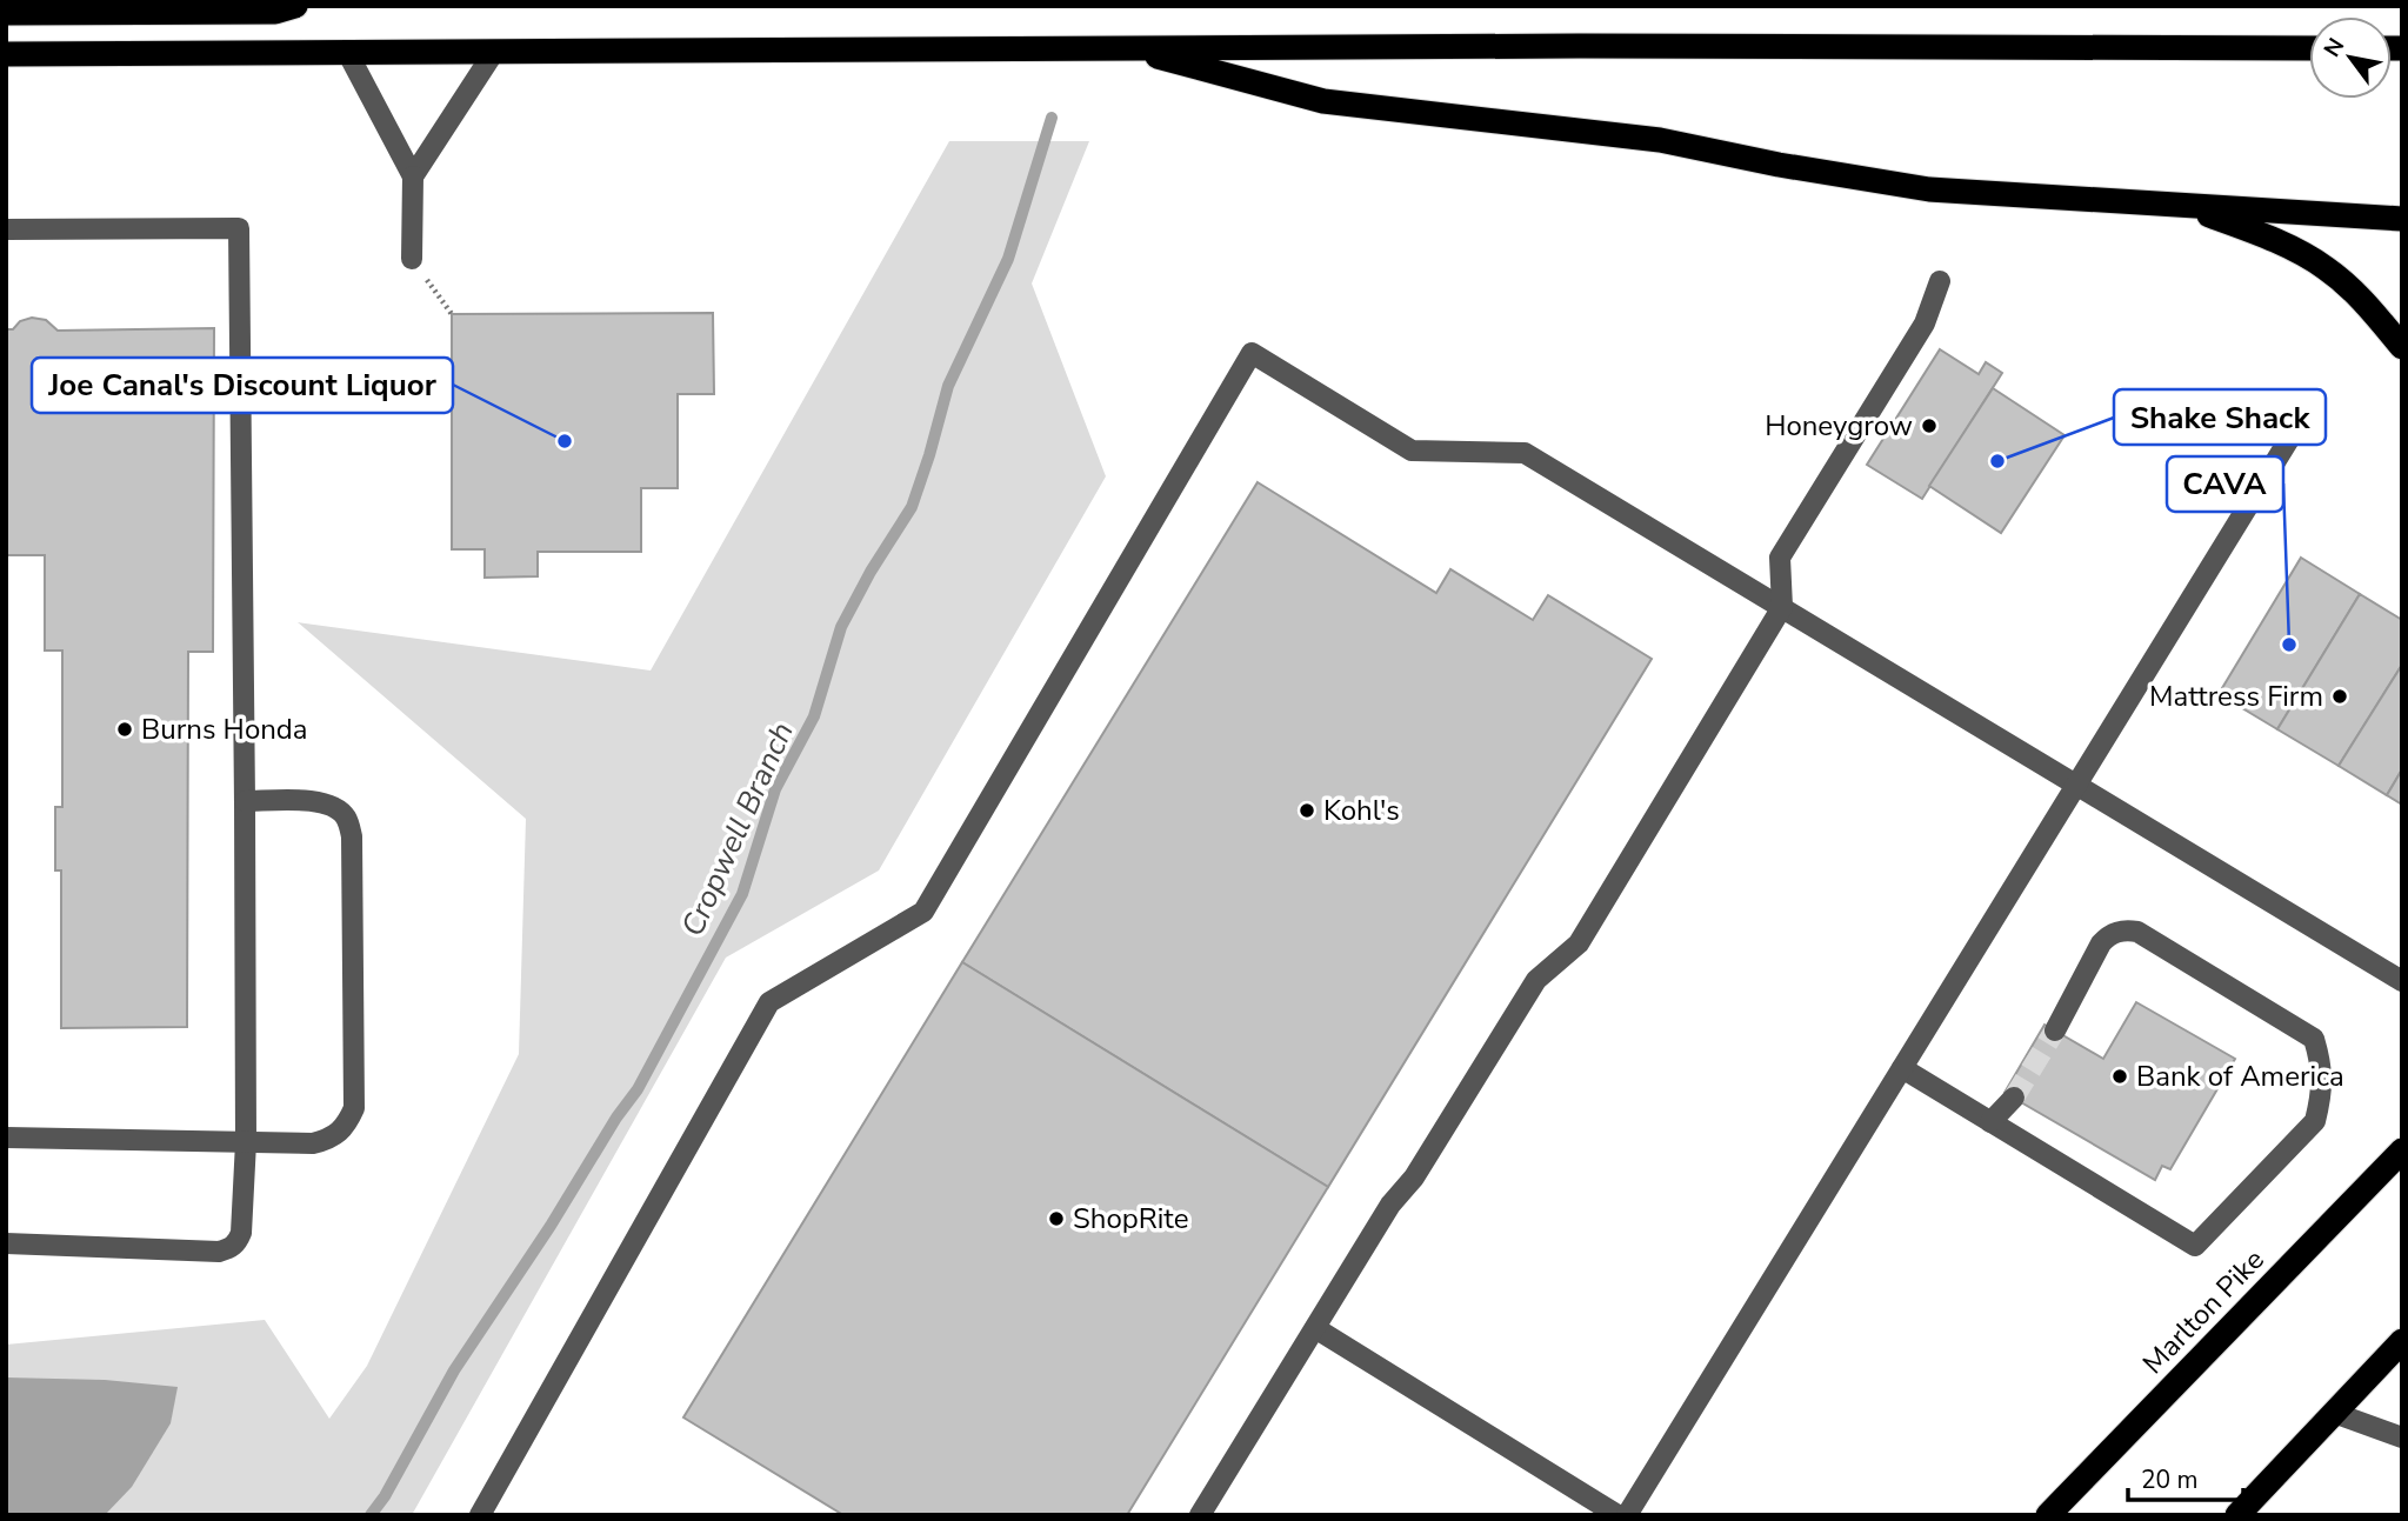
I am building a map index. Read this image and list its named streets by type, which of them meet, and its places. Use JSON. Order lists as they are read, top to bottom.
{
  "streets": {
    "highway": ["Marlton Pike"]
  },
  "water": ["Cropwell Branch"],
  "places": [
    "Honeygrow",
    "Joe Canal's Discount Liquor",
    "Shake Shack",
    "CAVA",
    "Mattress Firm",
    "Burns Honda",
    "Kohl's",
    "Bank of America",
    "ShopRite"
  ],
  "scale_bar": "20 m",
  "north": "top left"
}
